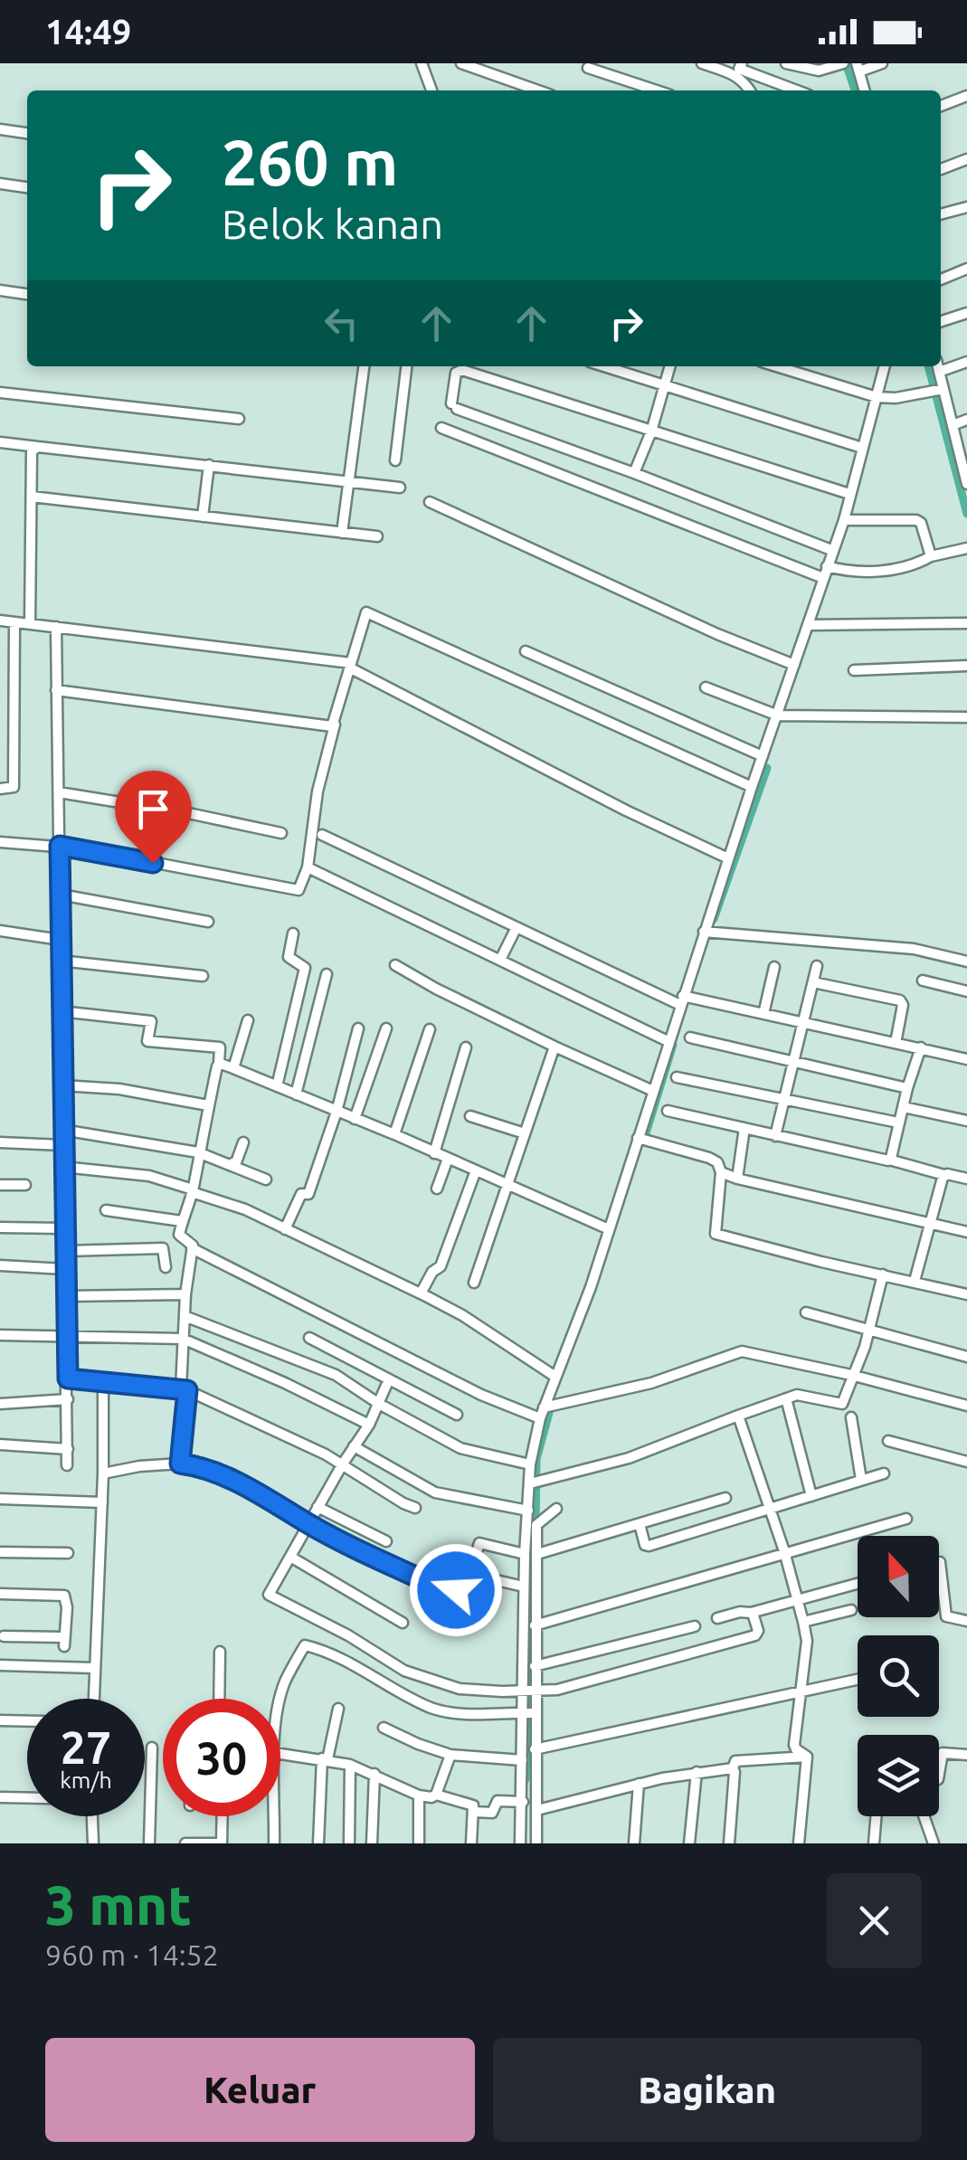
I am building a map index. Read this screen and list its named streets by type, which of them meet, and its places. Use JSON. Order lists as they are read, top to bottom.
{
  "north": "top",
  "page": {
    "status": "14:49",
    "turn": ["260 m", "Belok kanan"],
    "speed": "27 km/h",
    "limit": "30",
    "heading": ["3 mnt", "960 m · 14:52"],
    "buttons": ["Keluar", "Bagikan"]
  }
}
